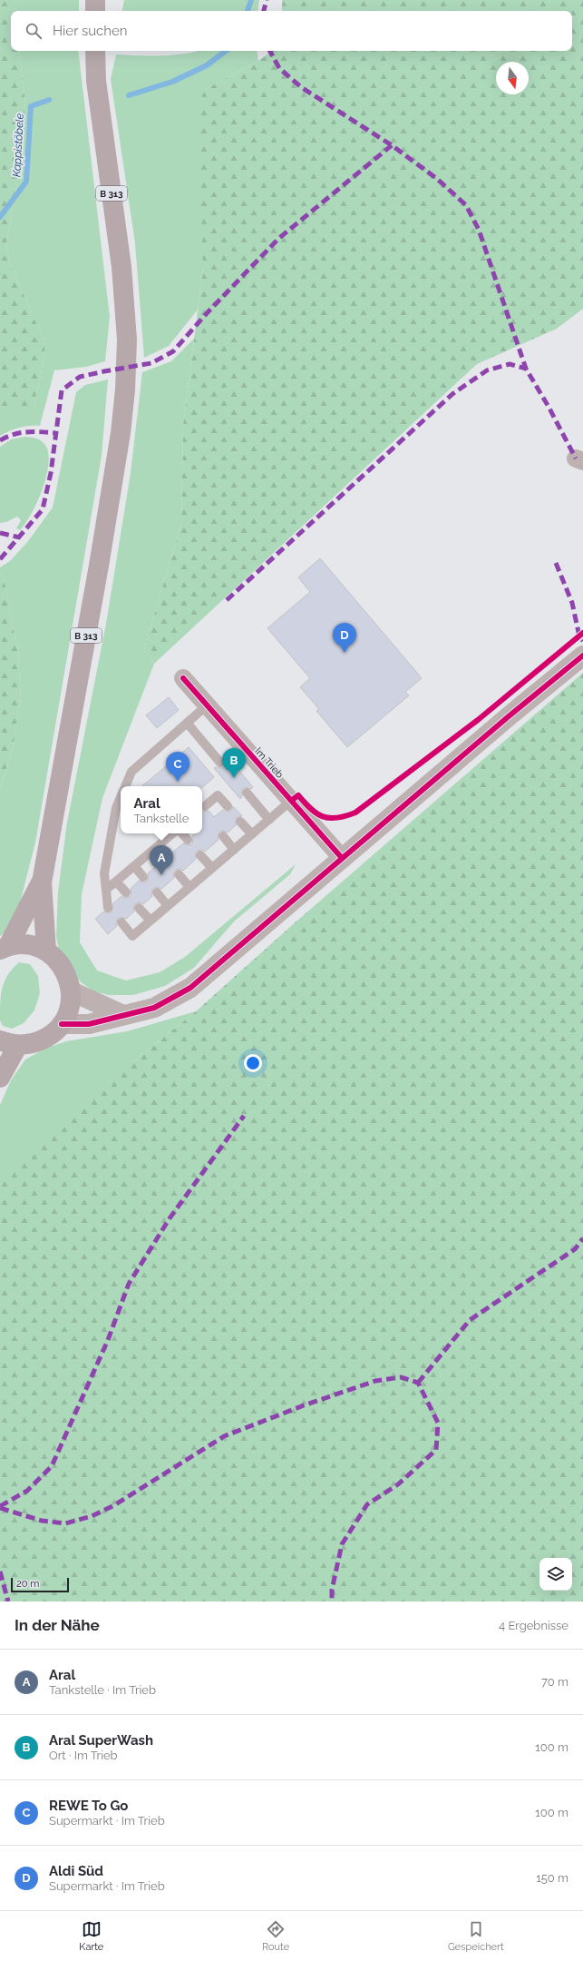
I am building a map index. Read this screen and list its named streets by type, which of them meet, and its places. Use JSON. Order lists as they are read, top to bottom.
{
  "streets": {
    "main road": ["B 313"],
    "street": ["Im Trieb"]
  },
  "water": ["Kappistöbele"],
  "scale_bar": "20 m",
  "north": "bottom",
  "page": {
    "search": "Hier suchen",
    "pins": [
      "D",
      "B",
      "C",
      "A"
    ],
    "popup": ["Aral", "Tankstelle"],
    "scale": "20 m",
    "heading": ["In der Nähe", "4 Ergebnisse"],
    "list": [
      {
        "mark": "A",
        "name": "Aral",
        "note": "Tankstelle · Im Trieb",
        "value": "70 m"
      },
      {
        "mark": "B",
        "name": "Aral SuperWash",
        "note": "Ort · Im Trieb",
        "value": "100 m"
      },
      {
        "mark": "C",
        "name": "REWE To Go",
        "note": "Supermarkt · Im Trieb",
        "value": "100 m"
      },
      {
        "mark": "D",
        "name": "Aldi Süd",
        "note": "Supermarkt · Im Trieb",
        "value": "150 m"
      }
    ],
    "nav": ["Karte", "Route", "Gespeichert"]
  }
}
